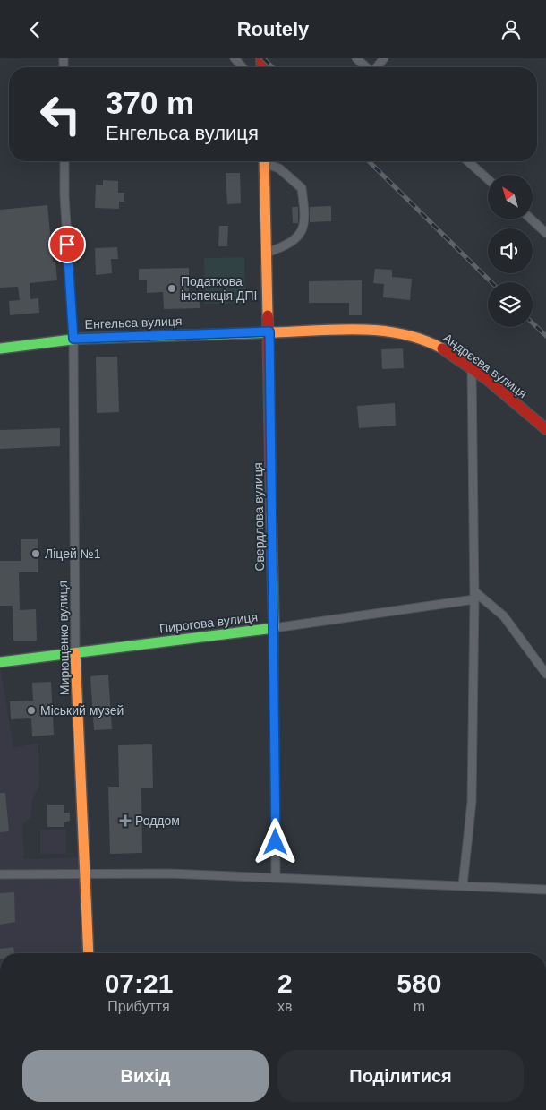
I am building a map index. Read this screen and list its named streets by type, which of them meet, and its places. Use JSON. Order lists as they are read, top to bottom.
{
  "streets": {
    "street": [
      "Енгельса вулиця",
      "Андрєєва вулиця",
      "Свердлова вулиця",
      "Пирогова вулиця",
      "Мирющенко вулиця"
    ]
  },
  "crossings": [
    ["Енгельса вулиця", "Андрєєва вулиця"],
    ["Енгельса вулиця", "Свердлова вулиця"],
    ["Енгельса вулиця", "Мирющенко вулиця"],
    ["Андрєєва вулиця", "Свердлова вулиця"],
    ["Свердлова вулиця", "Пирогова вулиця"],
    ["Пирогова вулиця", "Мирющенко вулиця"]
  ],
  "places": {
    "other": ["Податкова інспекція ДПІ", "Ліцей №1", "Міський музей"],
    "health": ["Роддом"]
  },
  "north": "top left",
  "page": {
    "header": "Routely",
    "turn": ["370 m", "Енгельса вулиця"],
    "eta": [
      "07:21",
      "Прибуття",
      "2",
      "хв",
      "580",
      "m"
    ],
    "buttons": ["Вихід", "Поділитися"]
  }
}
